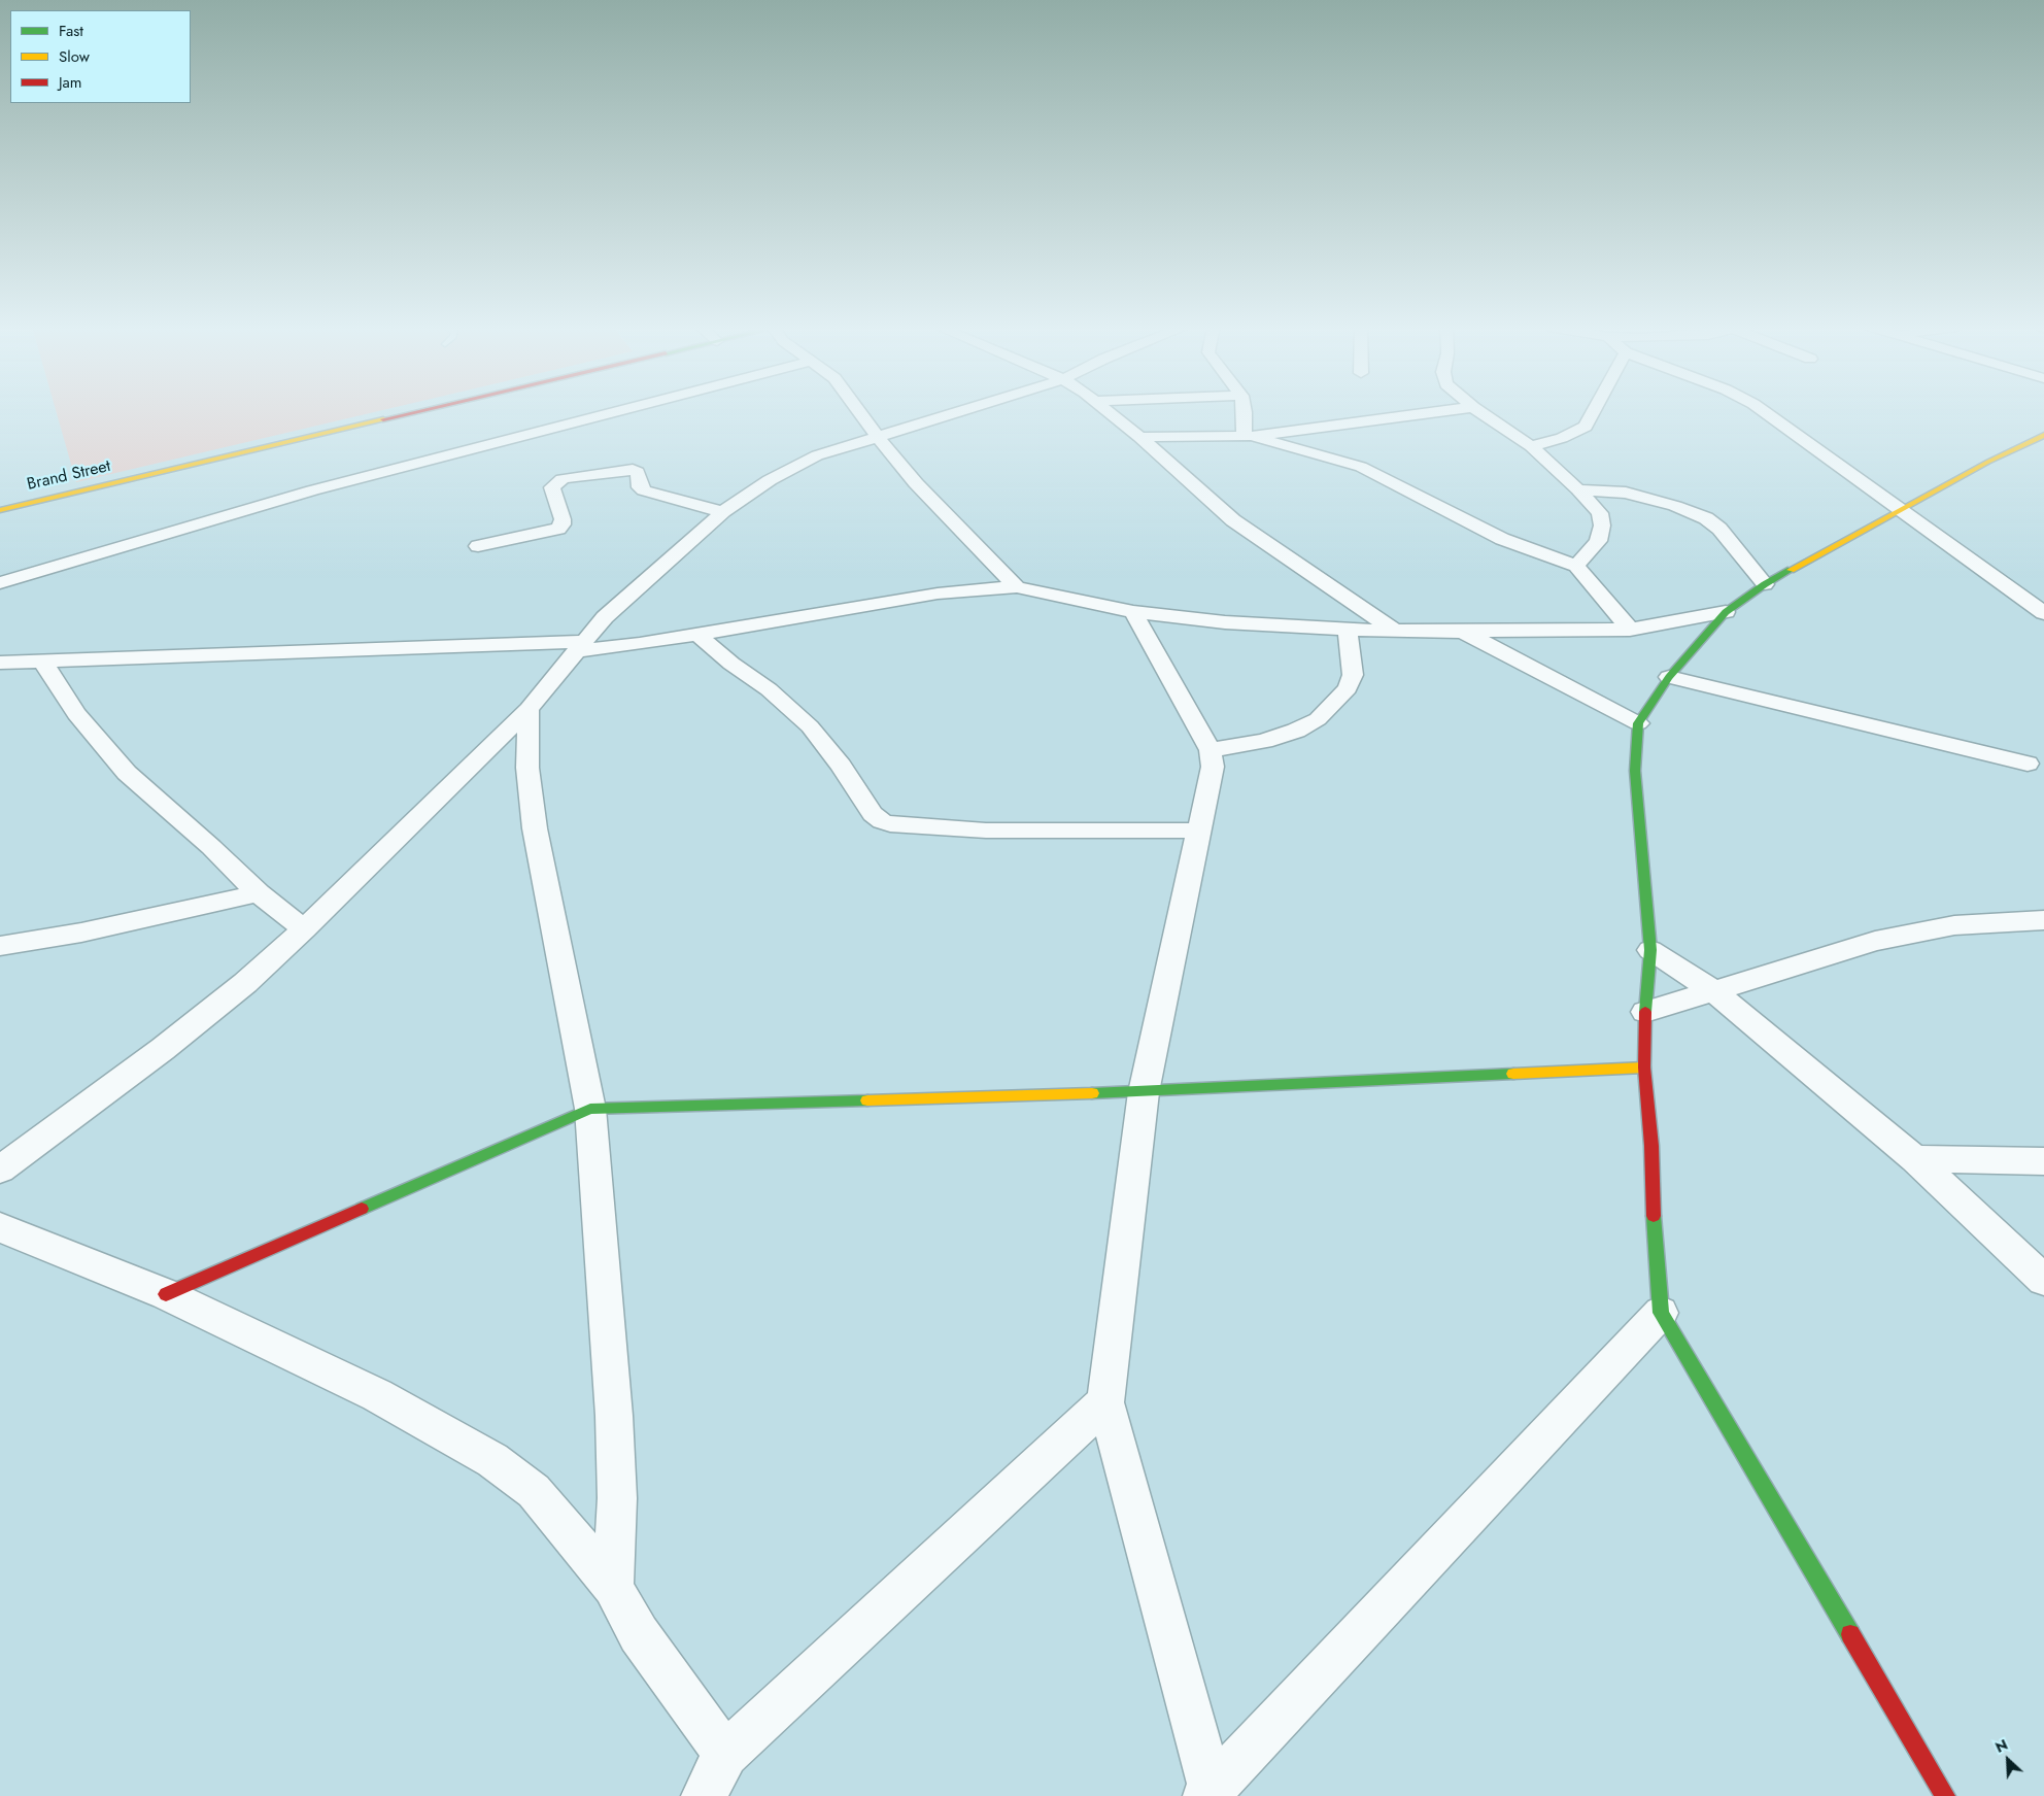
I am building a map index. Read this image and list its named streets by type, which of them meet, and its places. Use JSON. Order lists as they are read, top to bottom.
{
  "streets": {
    "street": ["Brand Street"]
  },
  "legend": ["Fast", "Slow", "Jam"],
  "north": "top left"
}
